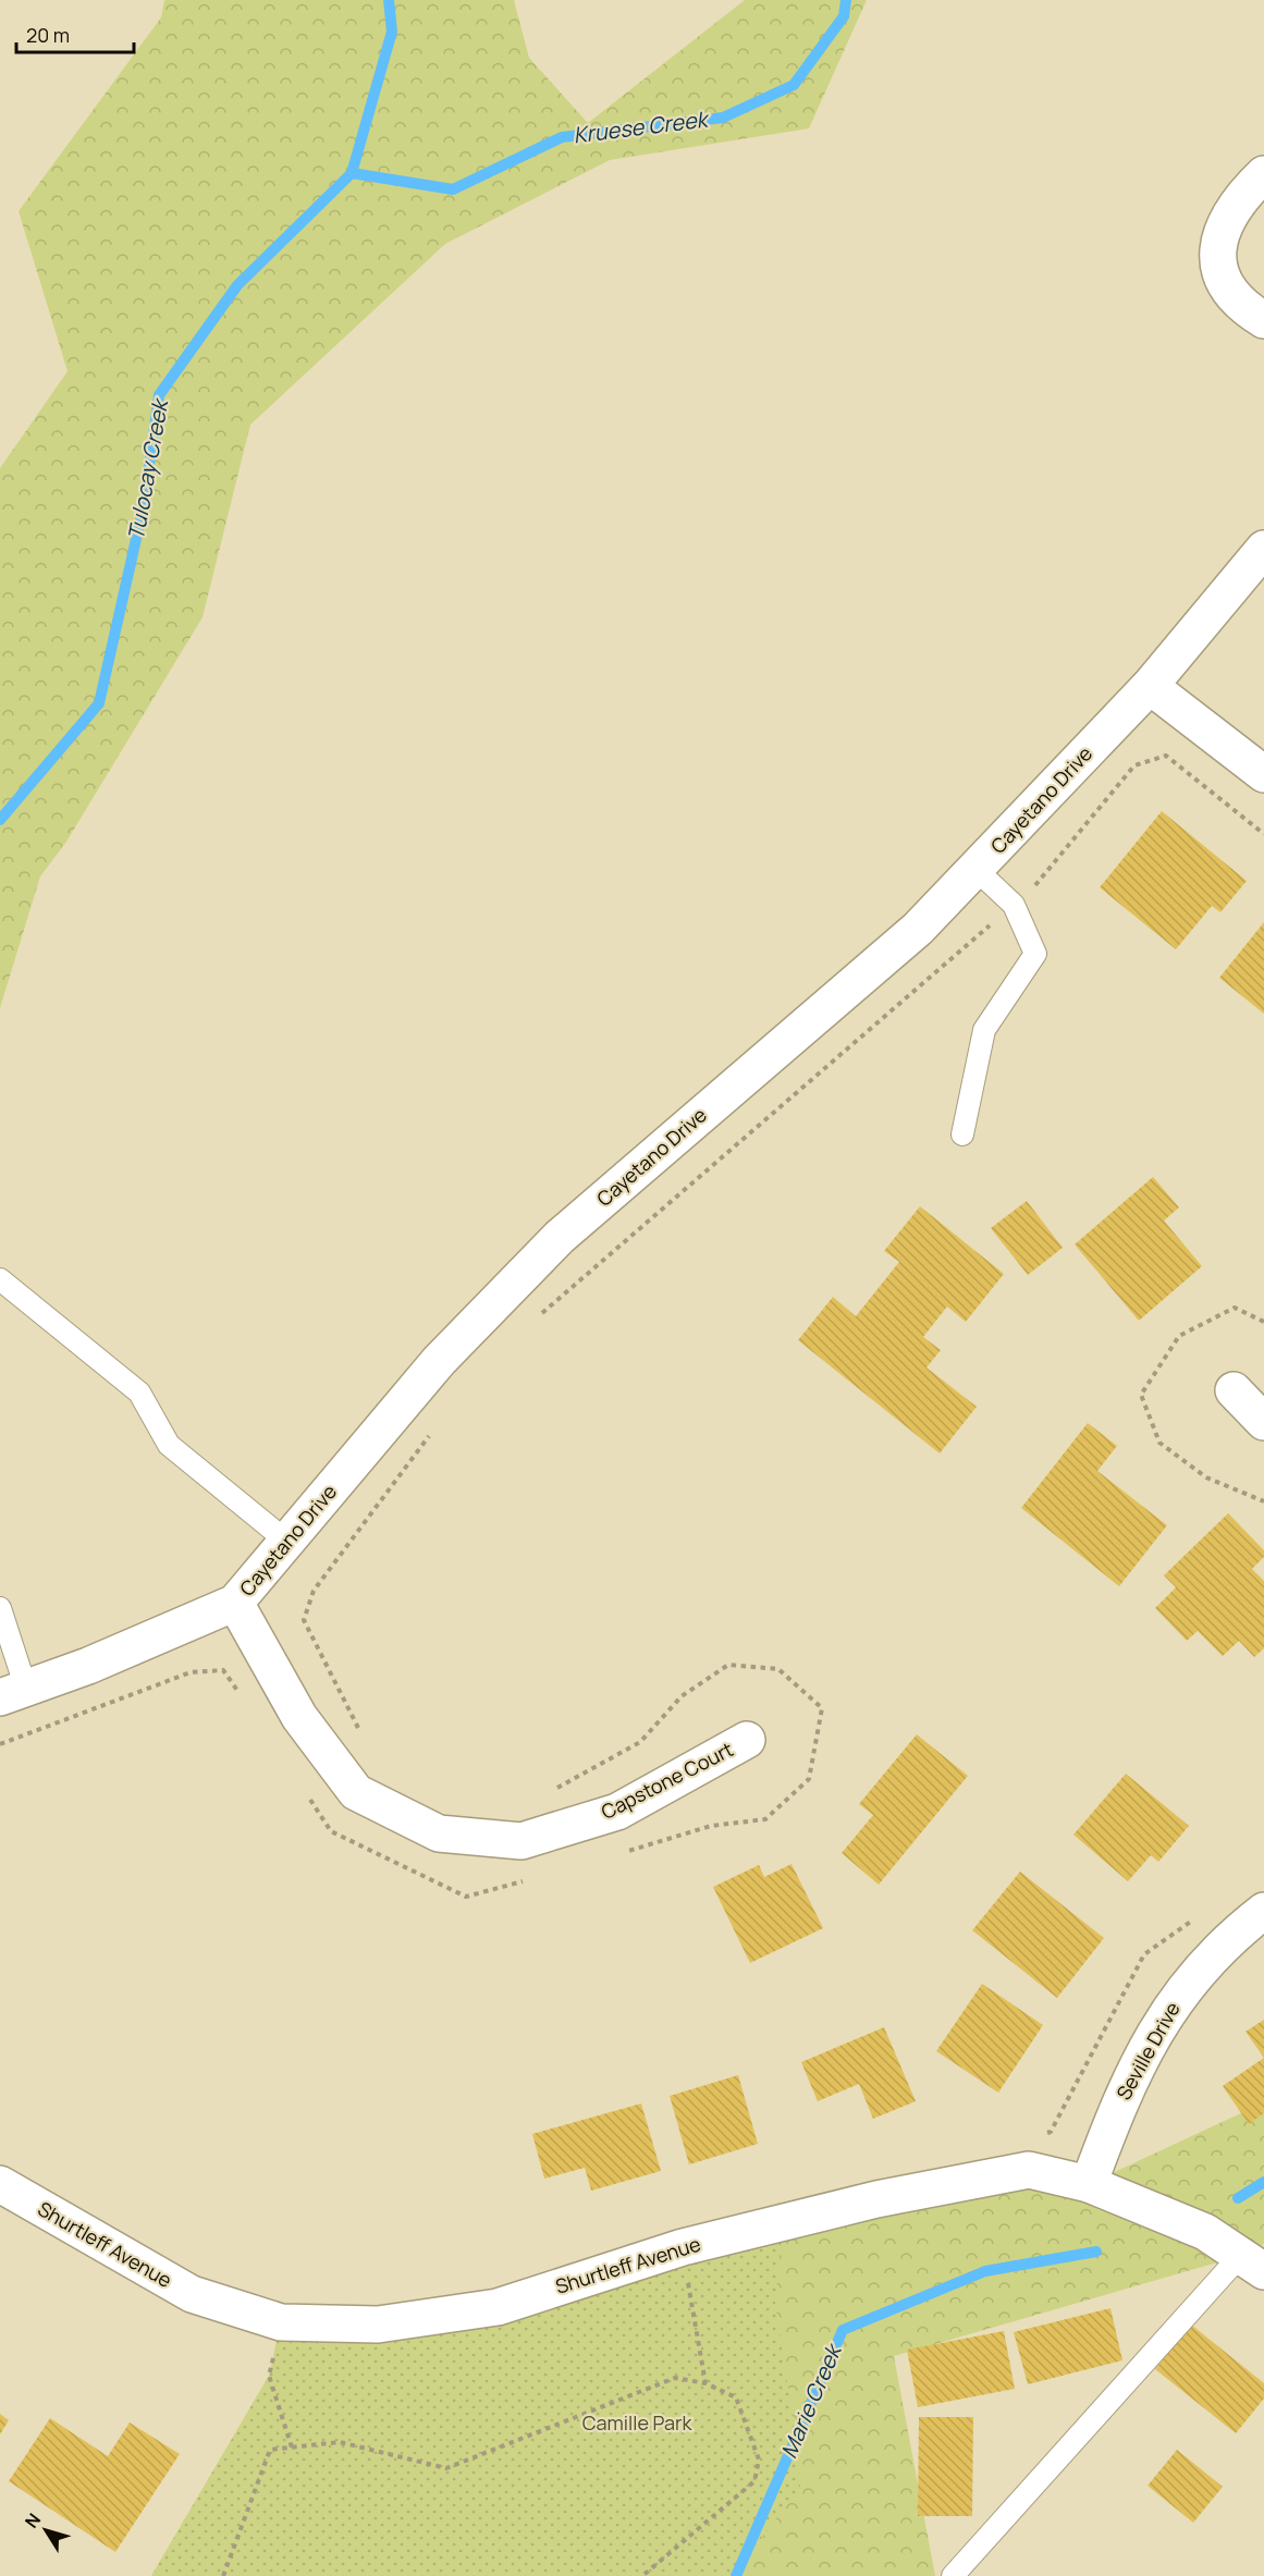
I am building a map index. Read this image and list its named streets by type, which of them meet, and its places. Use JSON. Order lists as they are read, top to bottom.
{
  "streets": {
    "street": [
      "Cayetano Drive",
      "Capstone Court",
      "Seville Drive",
      "Shurtleff Avenue"
    ]
  },
  "crossings": [
    ["Cayetano Drive", "Capstone Court"],
    ["Seville Drive", "Shurtleff Avenue"]
  ],
  "water": ["Kruese Creek", "Tulocay Creek", "Marie Creek"],
  "parks": ["Camille Park"],
  "scale_bar": "20 m",
  "north": "top left"
}
